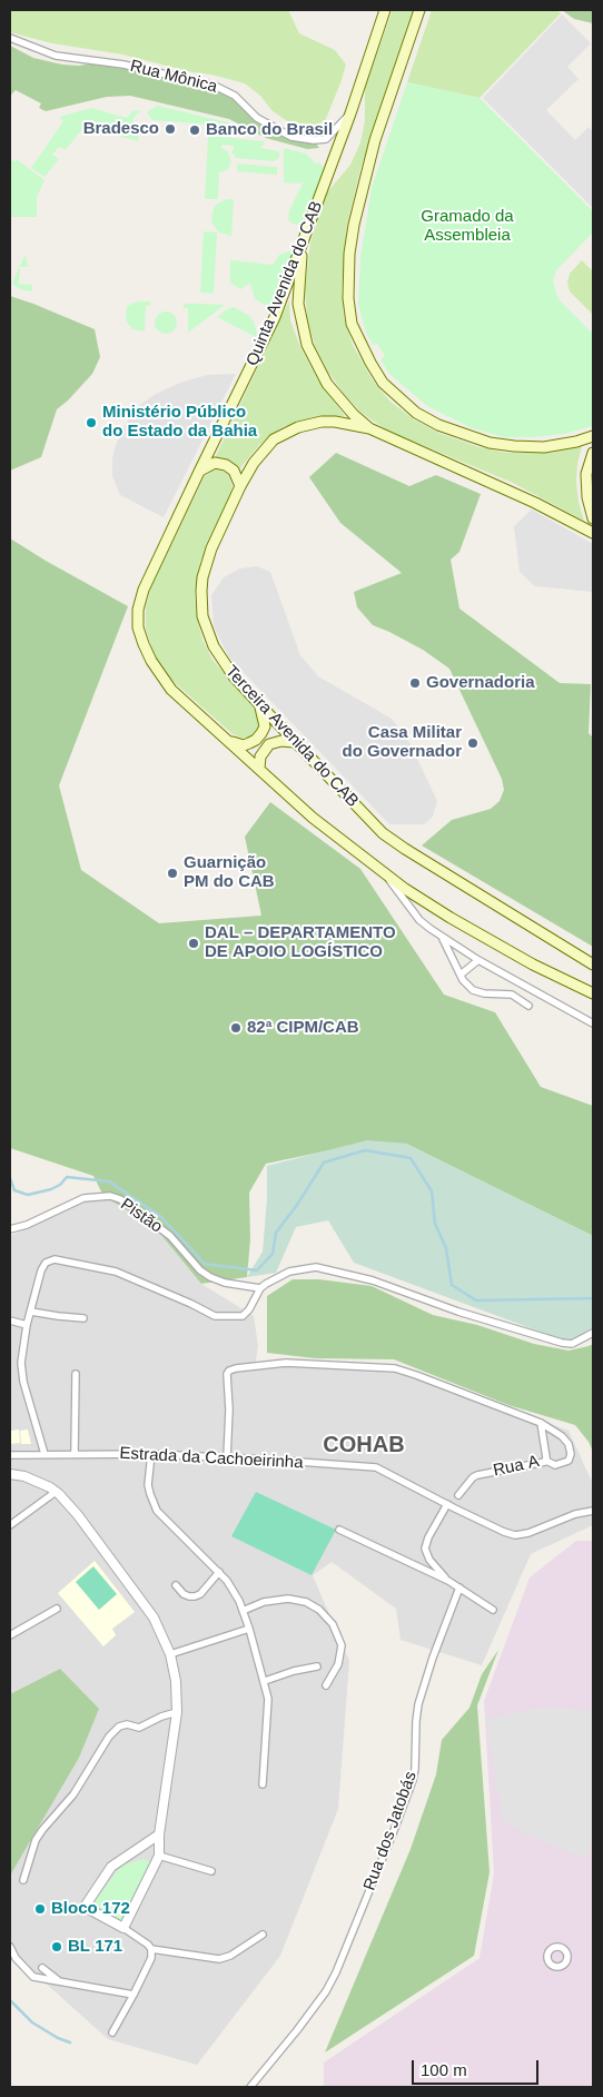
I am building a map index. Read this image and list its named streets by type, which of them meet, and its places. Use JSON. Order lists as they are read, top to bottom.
{
  "streets": {
    "main road": ["Quinta Avenida do CAB", "Terceira Avenida do CAB"],
    "street": [
      "Rua Mônica",
      "Pistão",
      "Estrada da Cachoeirinha",
      "Rua A",
      "Rua dos Jatobás"
    ]
  },
  "crossings": [
    ["Rua Mônica", "Quinta Avenida do CAB"]
  ],
  "districts": ["COHAB"],
  "parks": ["Gramado da Assembleia"],
  "places": [
    "Bradesco",
    "Banco do Brasil",
    "Ministério Público do Estado da Bahia",
    "Governadoria",
    "Casa Militar do Governador",
    "Guarnição PM do CAB",
    "DAL – DEPARTAMENTO DE APOIO LOGÍSTICO",
    "82ª CIPM/CAB",
    "Bloco 172",
    "BL 171"
  ],
  "scale_bar": "100 m"
}
